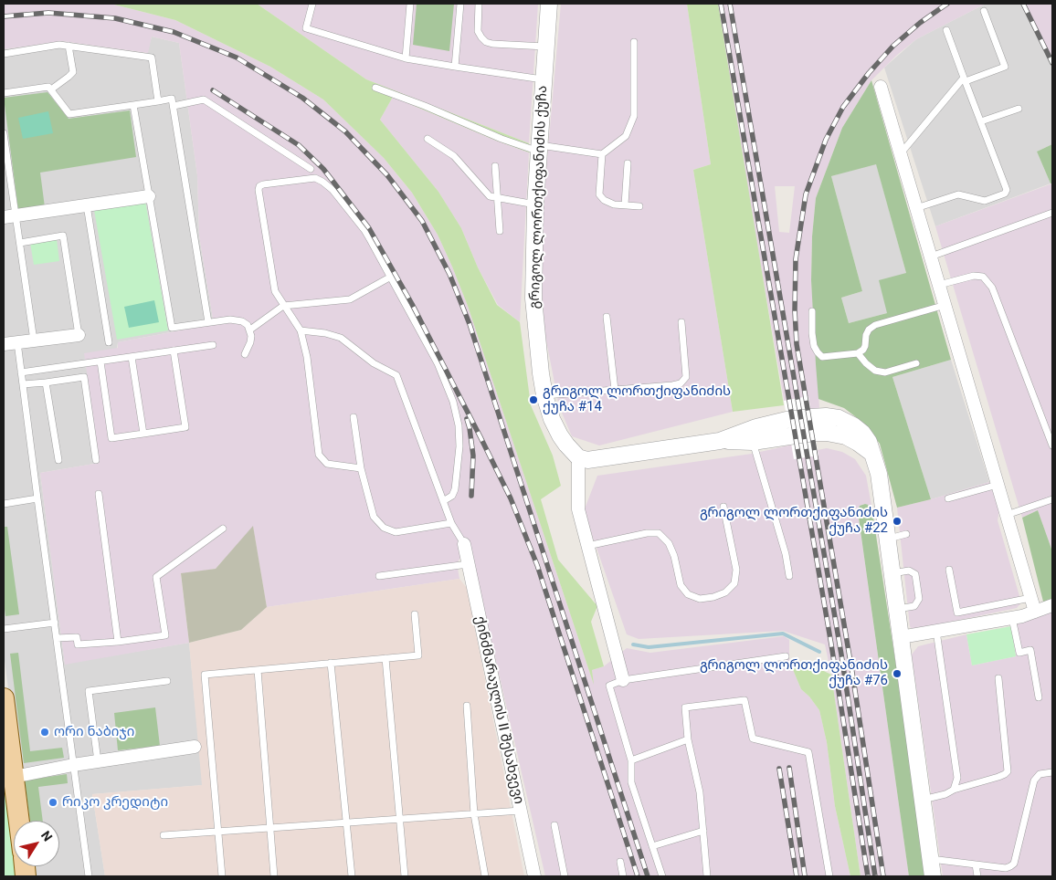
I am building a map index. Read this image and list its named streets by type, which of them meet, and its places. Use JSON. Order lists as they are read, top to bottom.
{
  "streets": {
    "street": ["გრიგოლ ლორთქიფანიძის ქუჩა", "ქინძმარაულის II შესახვევი"]
  },
  "places": [
    "გრიგოლ ლორთქიფანიძის ქუჩა #14",
    "გრიგოლ ლორთქიფანიძის ქუჩა #22",
    "გრიგოლ ლორთქიფანიძის ქუჩა #76",
    "ორი ნაბიჯი",
    "რიკო კრედიტი"
  ],
  "north": "top right"
}
